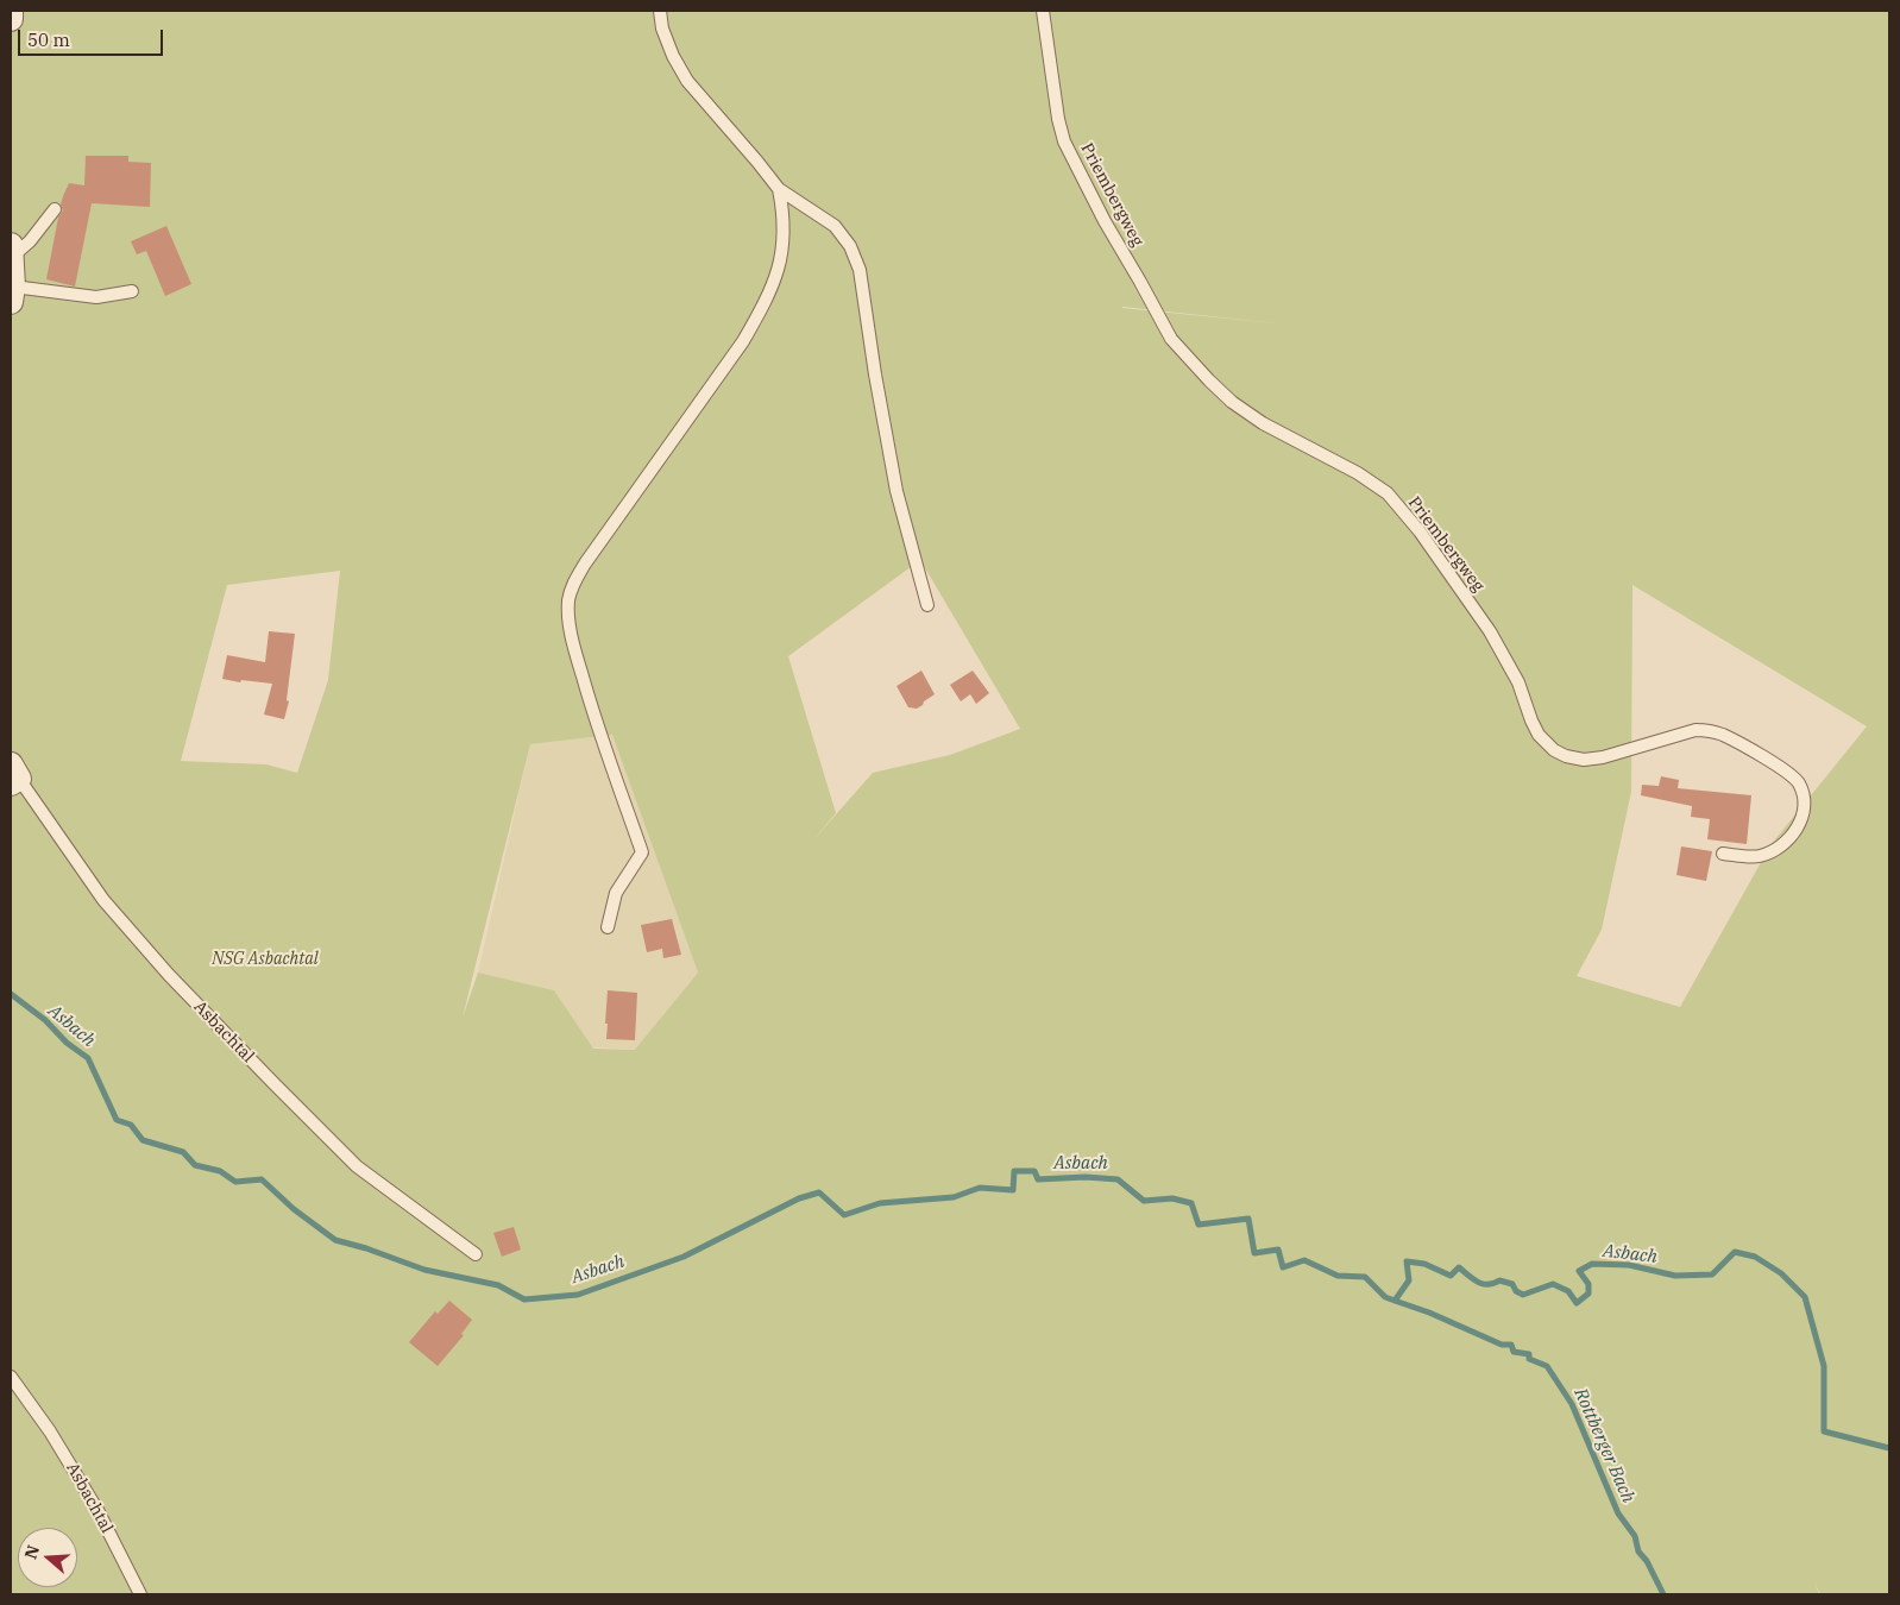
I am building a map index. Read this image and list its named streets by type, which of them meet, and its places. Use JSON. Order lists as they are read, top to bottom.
{
  "streets": {
    "lane": ["Priembergweg", "Asbachtal"]
  },
  "water": ["Asbach", "Rottberger Bach"],
  "parks": ["NSG Asbachtal"],
  "scale_bar": "50 m",
  "north": "left"
}
